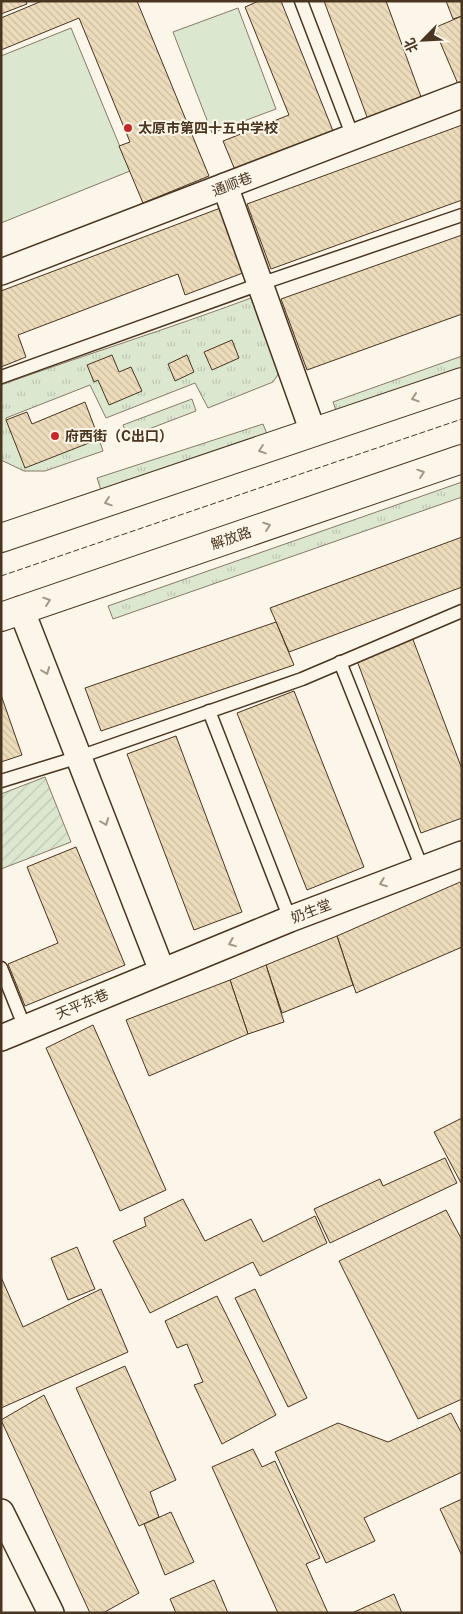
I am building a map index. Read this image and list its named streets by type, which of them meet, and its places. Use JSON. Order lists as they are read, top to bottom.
{
  "streets": {
    "main road": ["解放路"],
    "street": ["通顺巷", "奶生堂", "天平东巷"]
  },
  "crossings": [
    ["奶生堂", "天平东巷"]
  ],
  "one_way": ["奶生堂"],
  "places": ["太原市第四十五中学校", "府西街（C出口）"],
  "north": "bottom left"
}
